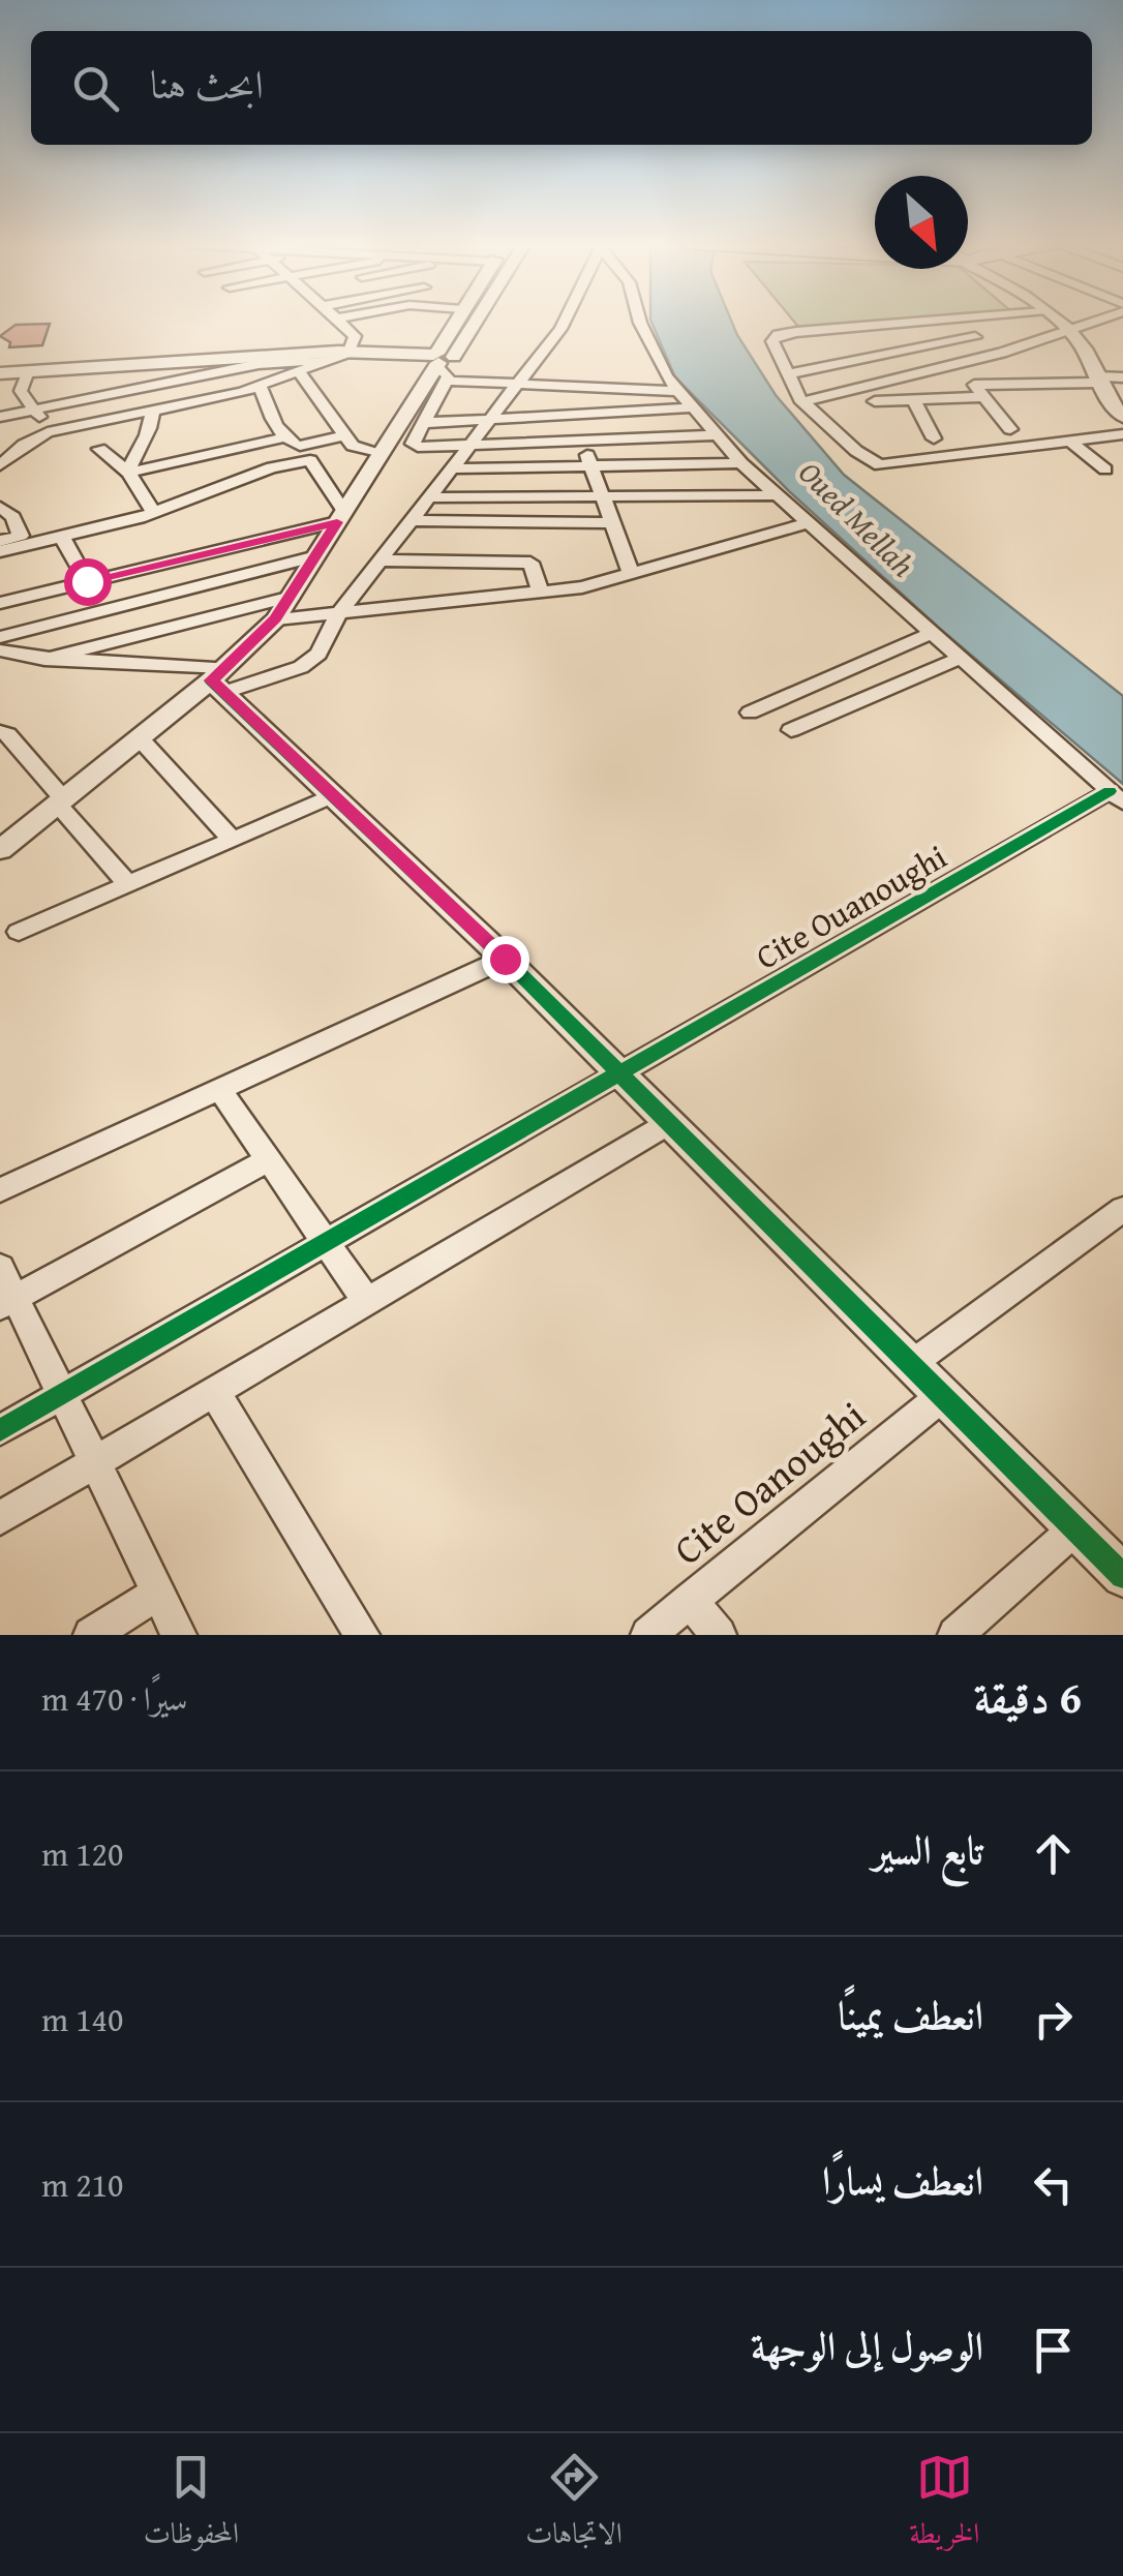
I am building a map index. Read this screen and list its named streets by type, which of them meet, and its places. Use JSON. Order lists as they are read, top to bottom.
{
  "streets": {
    "street": ["Cite Ouanoughi", "Cite Oanoughi"]
  },
  "water": ["Oued Mellah"],
  "north": "bottom right",
  "page": {
    "search": "ابحث هنا",
    "heading": ["6 دقيقة", "سيرًا · 470 m"],
    "list": [
      ["تابع السير", "120 m"],
      ["انعطف يمينًا", "140 m"],
      ["انعطف يسارًا", "210 m"],
      "الوصول إلى الوجهة"
    ],
    "nav": ["الخريطة", "الاتجاهات", "المحفوظات"]
  }
}
